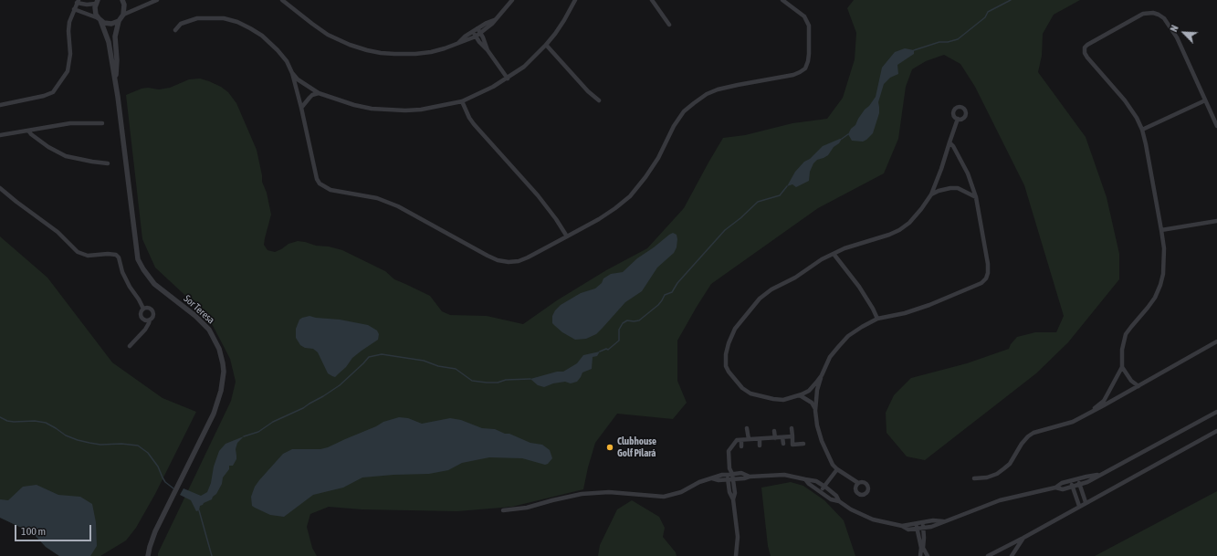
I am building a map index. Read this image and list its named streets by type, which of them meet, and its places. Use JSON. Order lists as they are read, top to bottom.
{
  "streets": {
    "street": ["Sor Teresa"]
  },
  "places": ["Clubhouse Golf Pilará"],
  "scale_bar": "100 m",
  "north": "top left"
}
